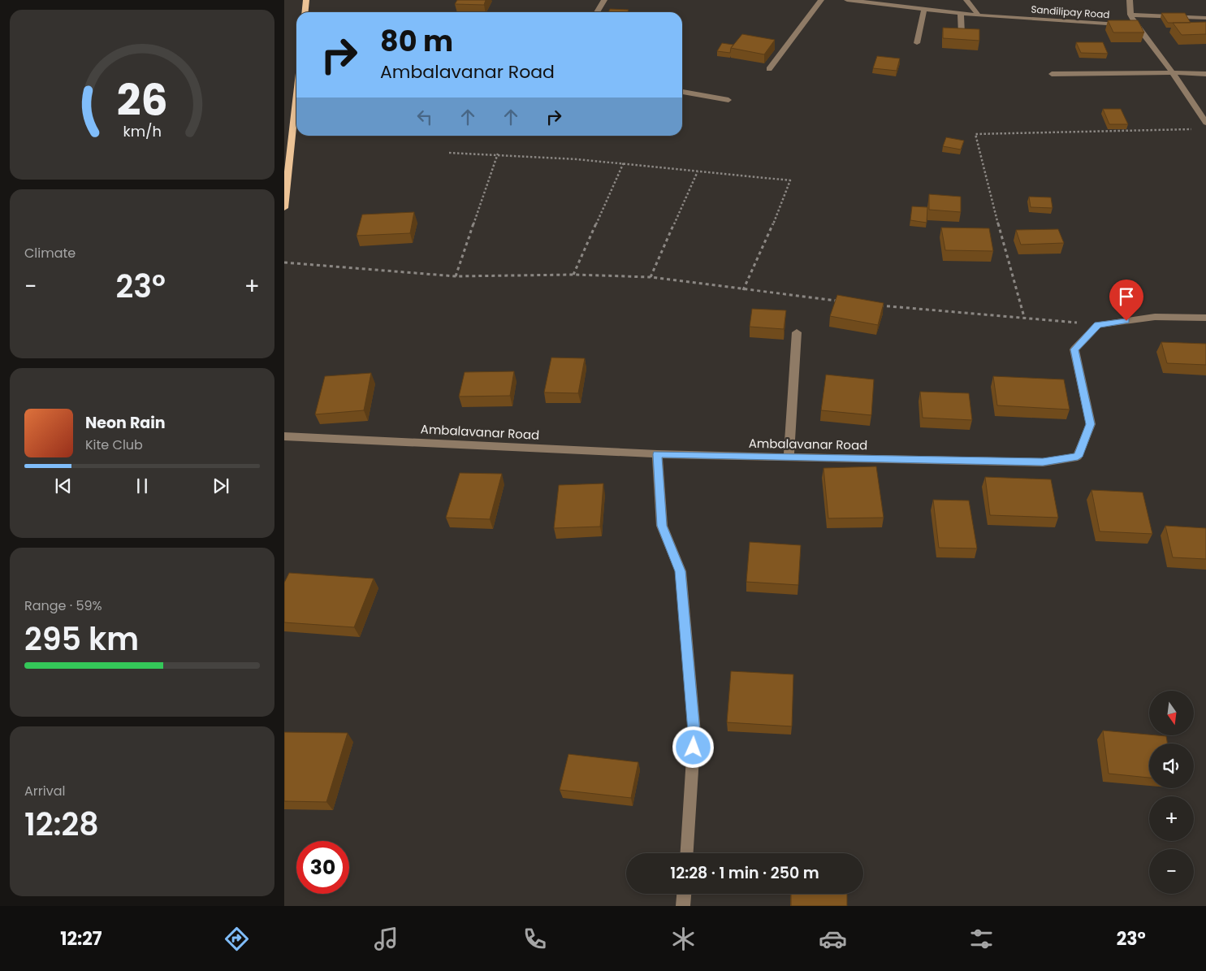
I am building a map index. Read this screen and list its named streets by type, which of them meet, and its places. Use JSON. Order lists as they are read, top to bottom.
{
  "streets": {
    "street": ["Sandilipay Road", "Ambalavanar Road"]
  },
  "north": "bottom",
  "page": {
    "turn": ["80 m", "Ambalavanar Road"],
    "tile": [
      "Climate",
      ["Range · 59%", "295 km"],
      ["Arrival", "12:28"]
    ],
    "heat": ["−", "23°", "+"],
    "song": ["Neon Rain", "Kite Club"],
    "map_buttons": ["+", "−"],
    "limit": "30",
    "trip": "12:28 · 1 min · 250 m",
    "tabs": ["12:27", "23°"],
    "gauge": ["26", "km/h"]
  }
}
